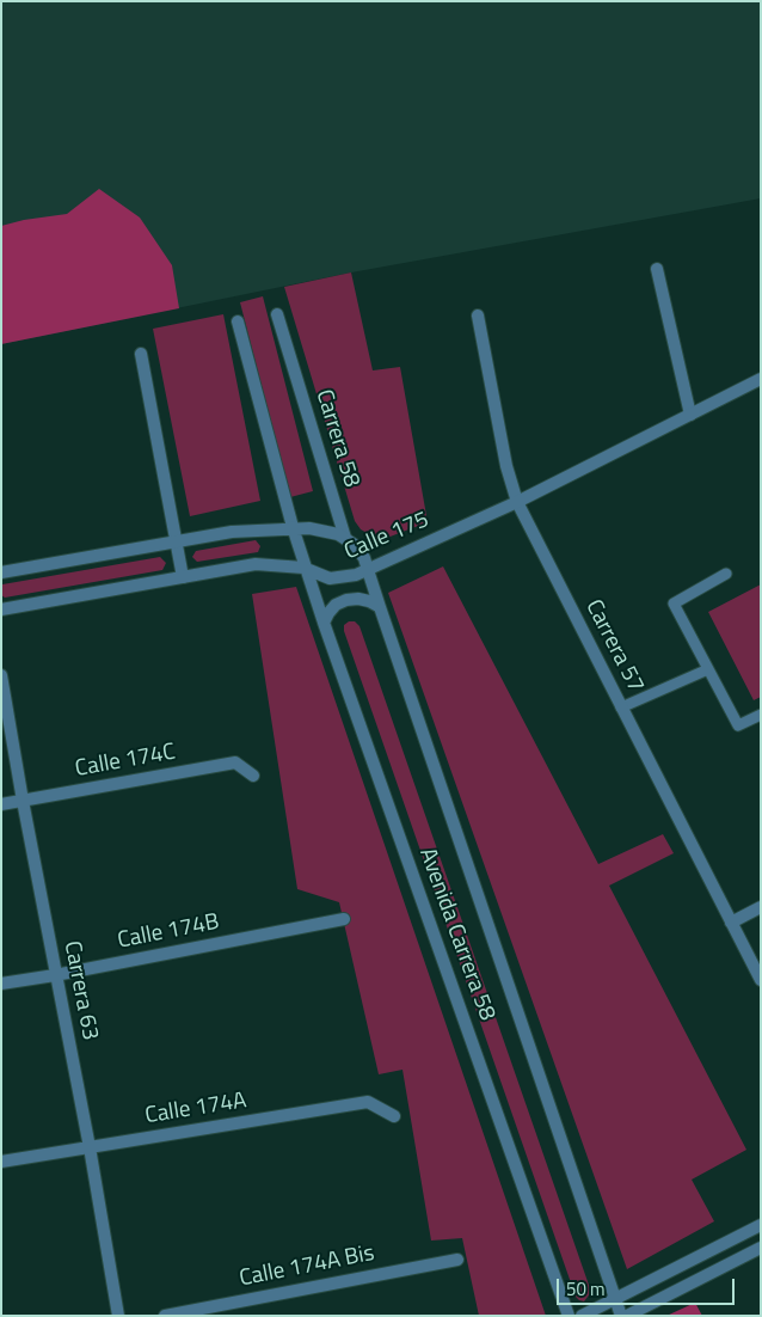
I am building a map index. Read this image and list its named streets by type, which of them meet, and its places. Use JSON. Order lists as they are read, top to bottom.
{
  "streets": {
    "street": [
      "Carrera 58",
      "Calle 175",
      "Carrera 57",
      "Calle 174C",
      "Calle 174B",
      "Avenida Carrera 58",
      "Carrera 63",
      "Calle 174A",
      "Calle 174A Bis"
    ]
  },
  "crossings": [
    ["Carrera 58", "Calle 175"],
    ["Carrera 58", "Avenida Carrera 58"],
    ["Calle 175", "Carrera 57"],
    ["Calle 175", "Avenida Carrera 58"],
    ["Calle 174C", "Carrera 63"],
    ["Calle 174B", "Carrera 63"],
    ["Carrera 63", "Calle 174A"]
  ],
  "scale_bar": "50 m"
}
